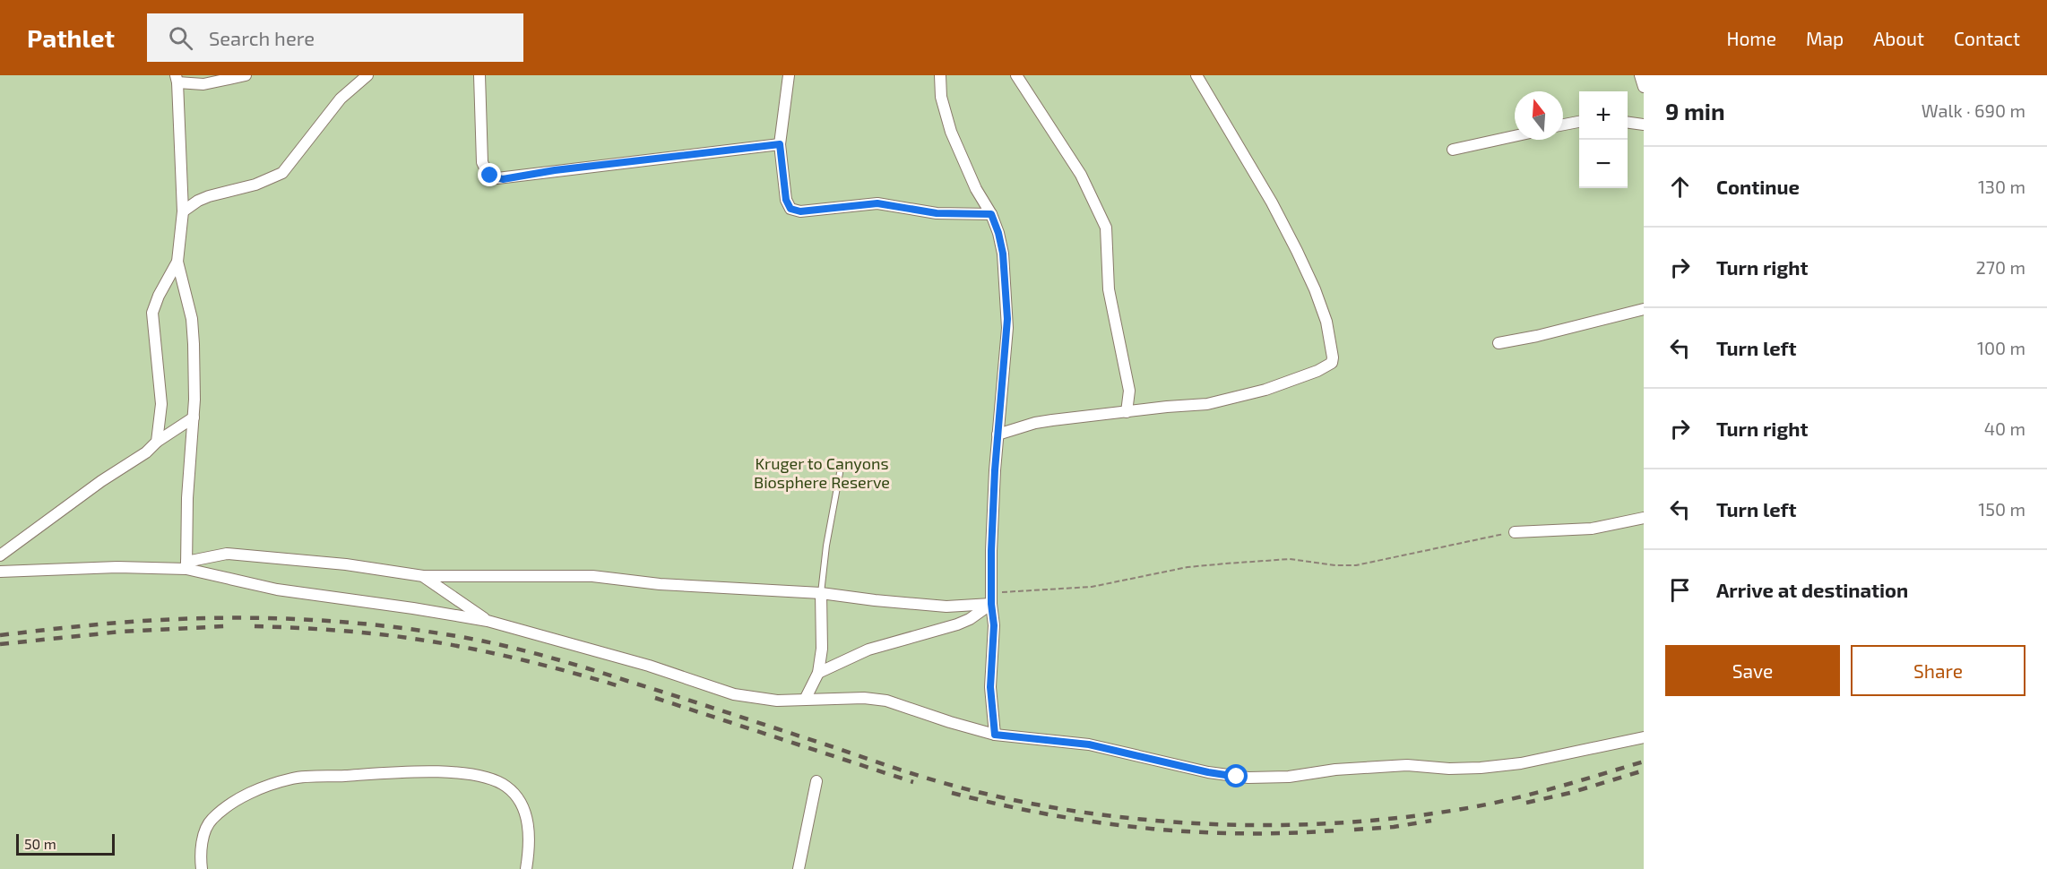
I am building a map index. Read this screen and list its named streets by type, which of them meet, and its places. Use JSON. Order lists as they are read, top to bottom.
{
  "parks": ["Kruger to Canyons Biosphere Reserve"],
  "scale_bar": "50 m",
  "north": "top",
  "page": {
    "header": "Pathlet",
    "search": "Search here",
    "nav": [
      "Home",
      "Map",
      "About",
      "Contact"
    ],
    "heading": ["9 min", "Walk · 690 m"],
    "map_buttons": ["+", "−"],
    "list": [
      ["Continue", "130 m"],
      ["Turn right", "270 m"],
      ["Turn left", "100 m"],
      ["Turn right", "40 m"],
      ["Turn left", "150 m"],
      "Arrive at destination"
    ],
    "buttons": ["Save", "Share"],
    "scale": "50 m"
  }
}
